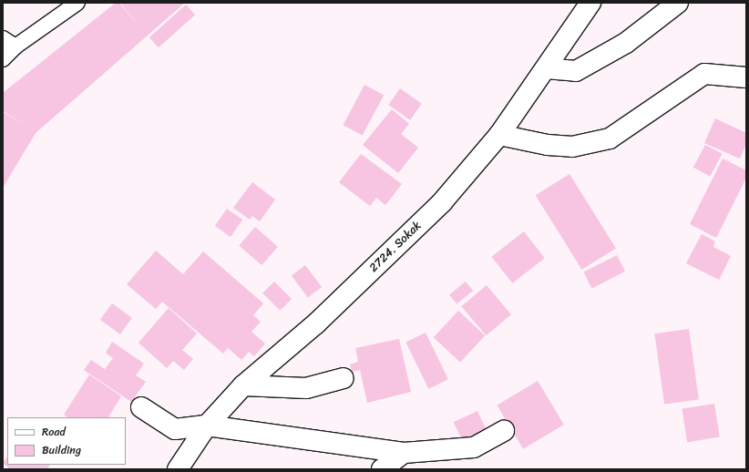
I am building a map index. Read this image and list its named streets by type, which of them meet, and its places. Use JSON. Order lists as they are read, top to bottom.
{
  "streets": {
    "street": ["2724. Sokak"]
  },
  "legend": ["Road", "Building"]
}
